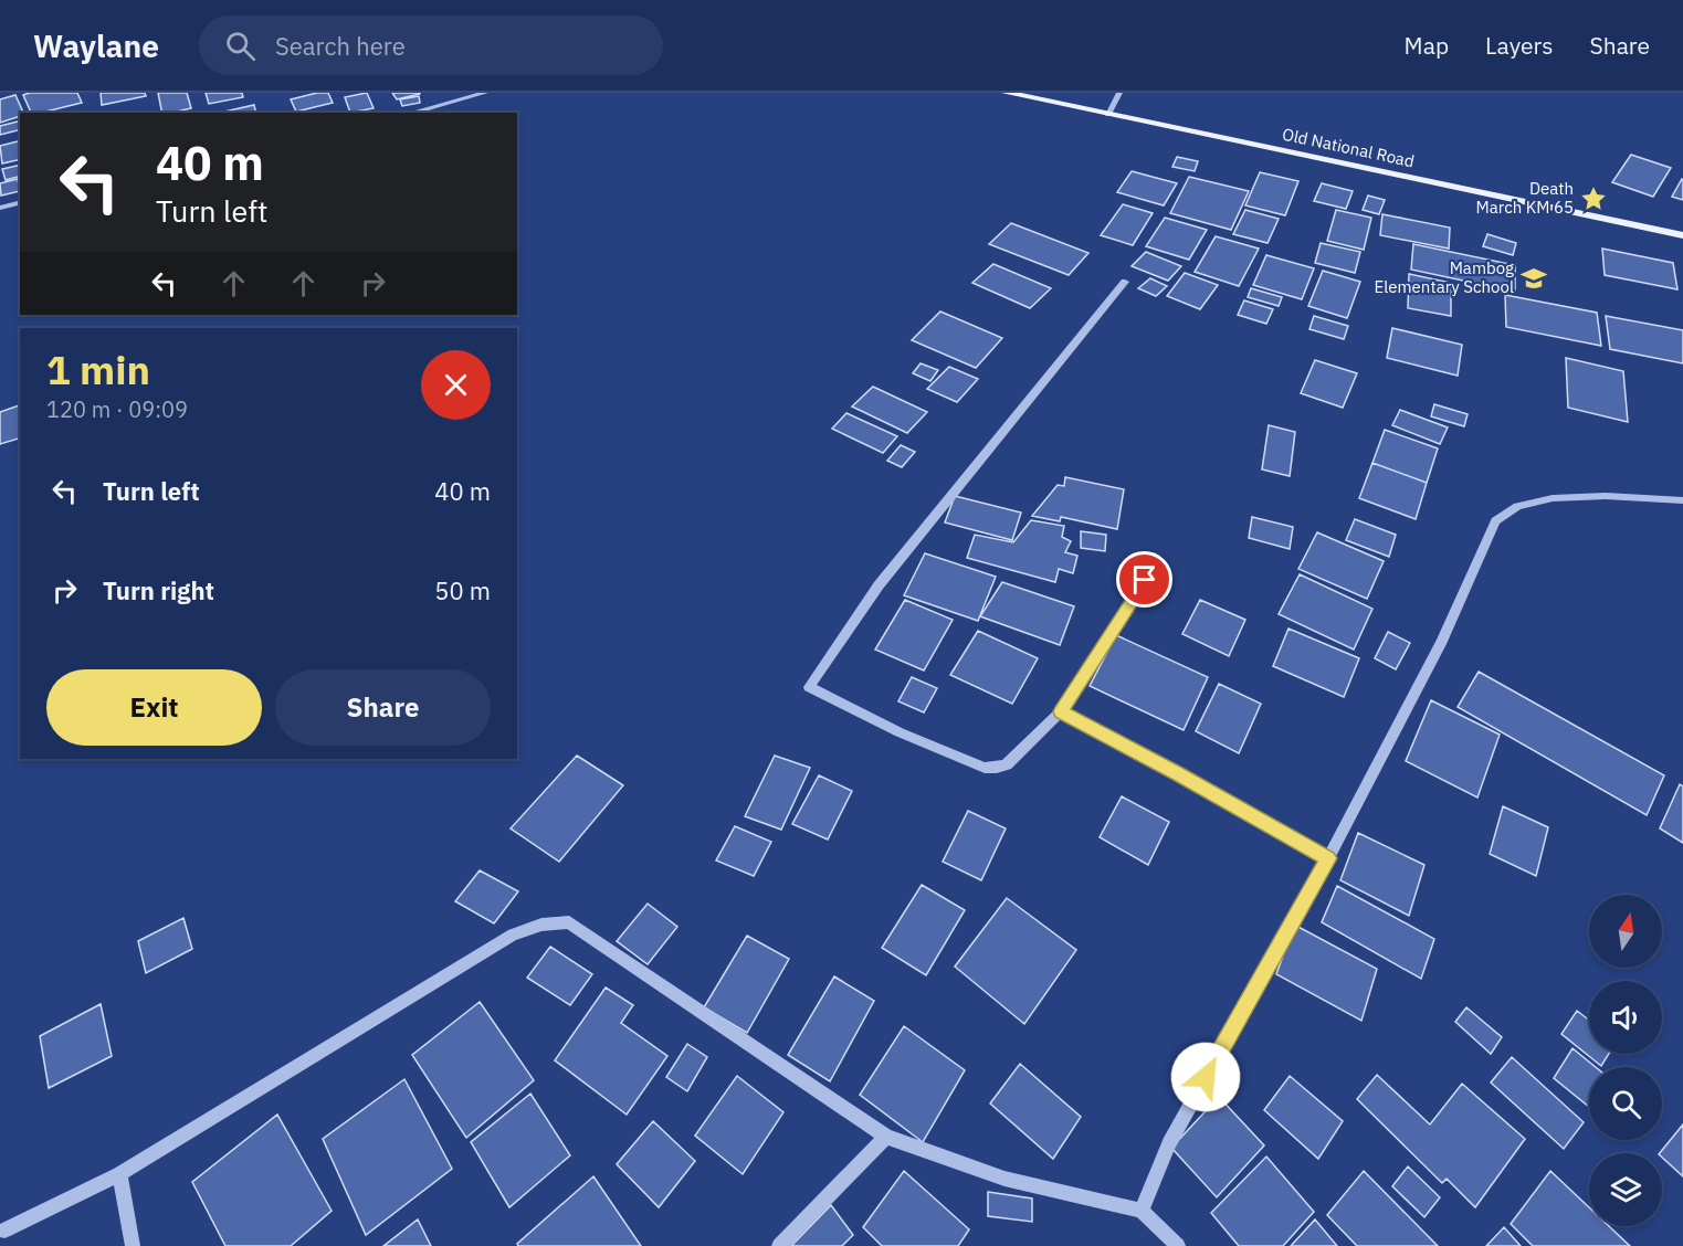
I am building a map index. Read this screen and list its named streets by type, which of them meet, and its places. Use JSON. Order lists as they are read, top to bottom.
{
  "streets": {
    "main road": ["Old National Road"]
  },
  "places": {
    "place": ["Death March KM 65"],
    "school or university": ["Mambog Elementary School"]
  },
  "north": "top",
  "page": {
    "header": "Waylane",
    "search": "Search here",
    "nav": ["Map", "Layers", "Share"],
    "turn": ["40 m", "Turn left"],
    "heading": ["1 min", "120 m · 09:09"],
    "list": [
      {
        "name": "Turn left",
        "value": "40 m"
      },
      {
        "name": "Turn right",
        "value": "50 m"
      }
    ],
    "buttons": ["Exit", "Share"]
  }
}
